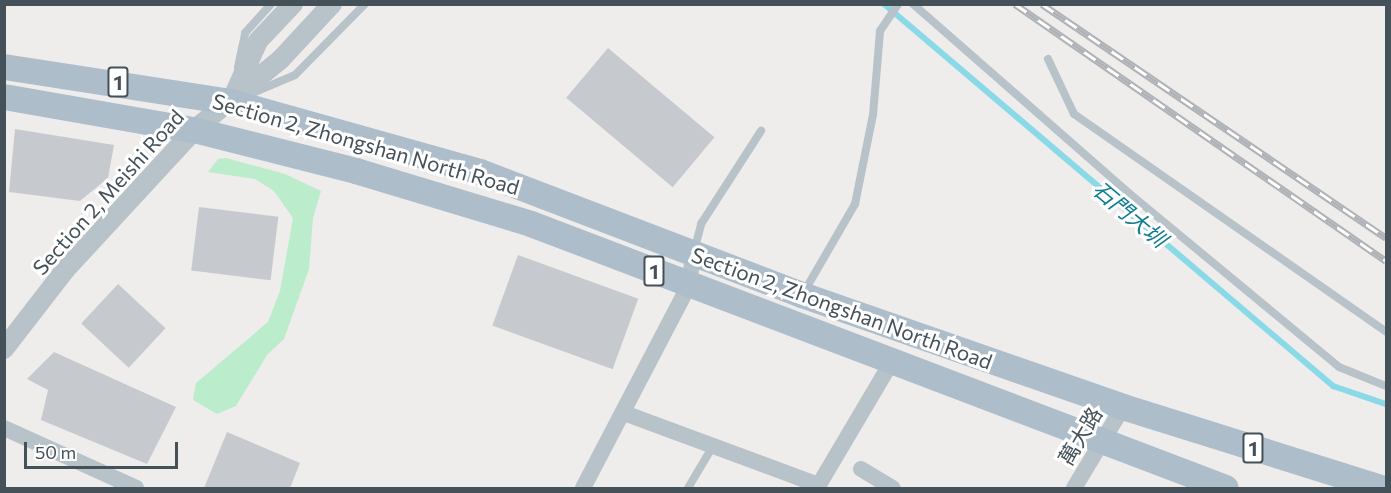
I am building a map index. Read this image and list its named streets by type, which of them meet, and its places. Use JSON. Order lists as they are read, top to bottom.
{
  "streets": {
    "main road": ["1", "Section 2, Zhongshan North Road"],
    "street": ["Section 2, Meishi Road", "萬大路"]
  },
  "crossings": [
    ["1", "Section 2, Zhongshan North Road"],
    ["1", "萬大路"],
    ["Section 2, Zhongshan North Road", "Section 2, Meishi Road"],
    ["Section 2, Zhongshan North Road", "萬大路"]
  ],
  "water": ["石門大圳"],
  "scale_bar": "50 m"
}
